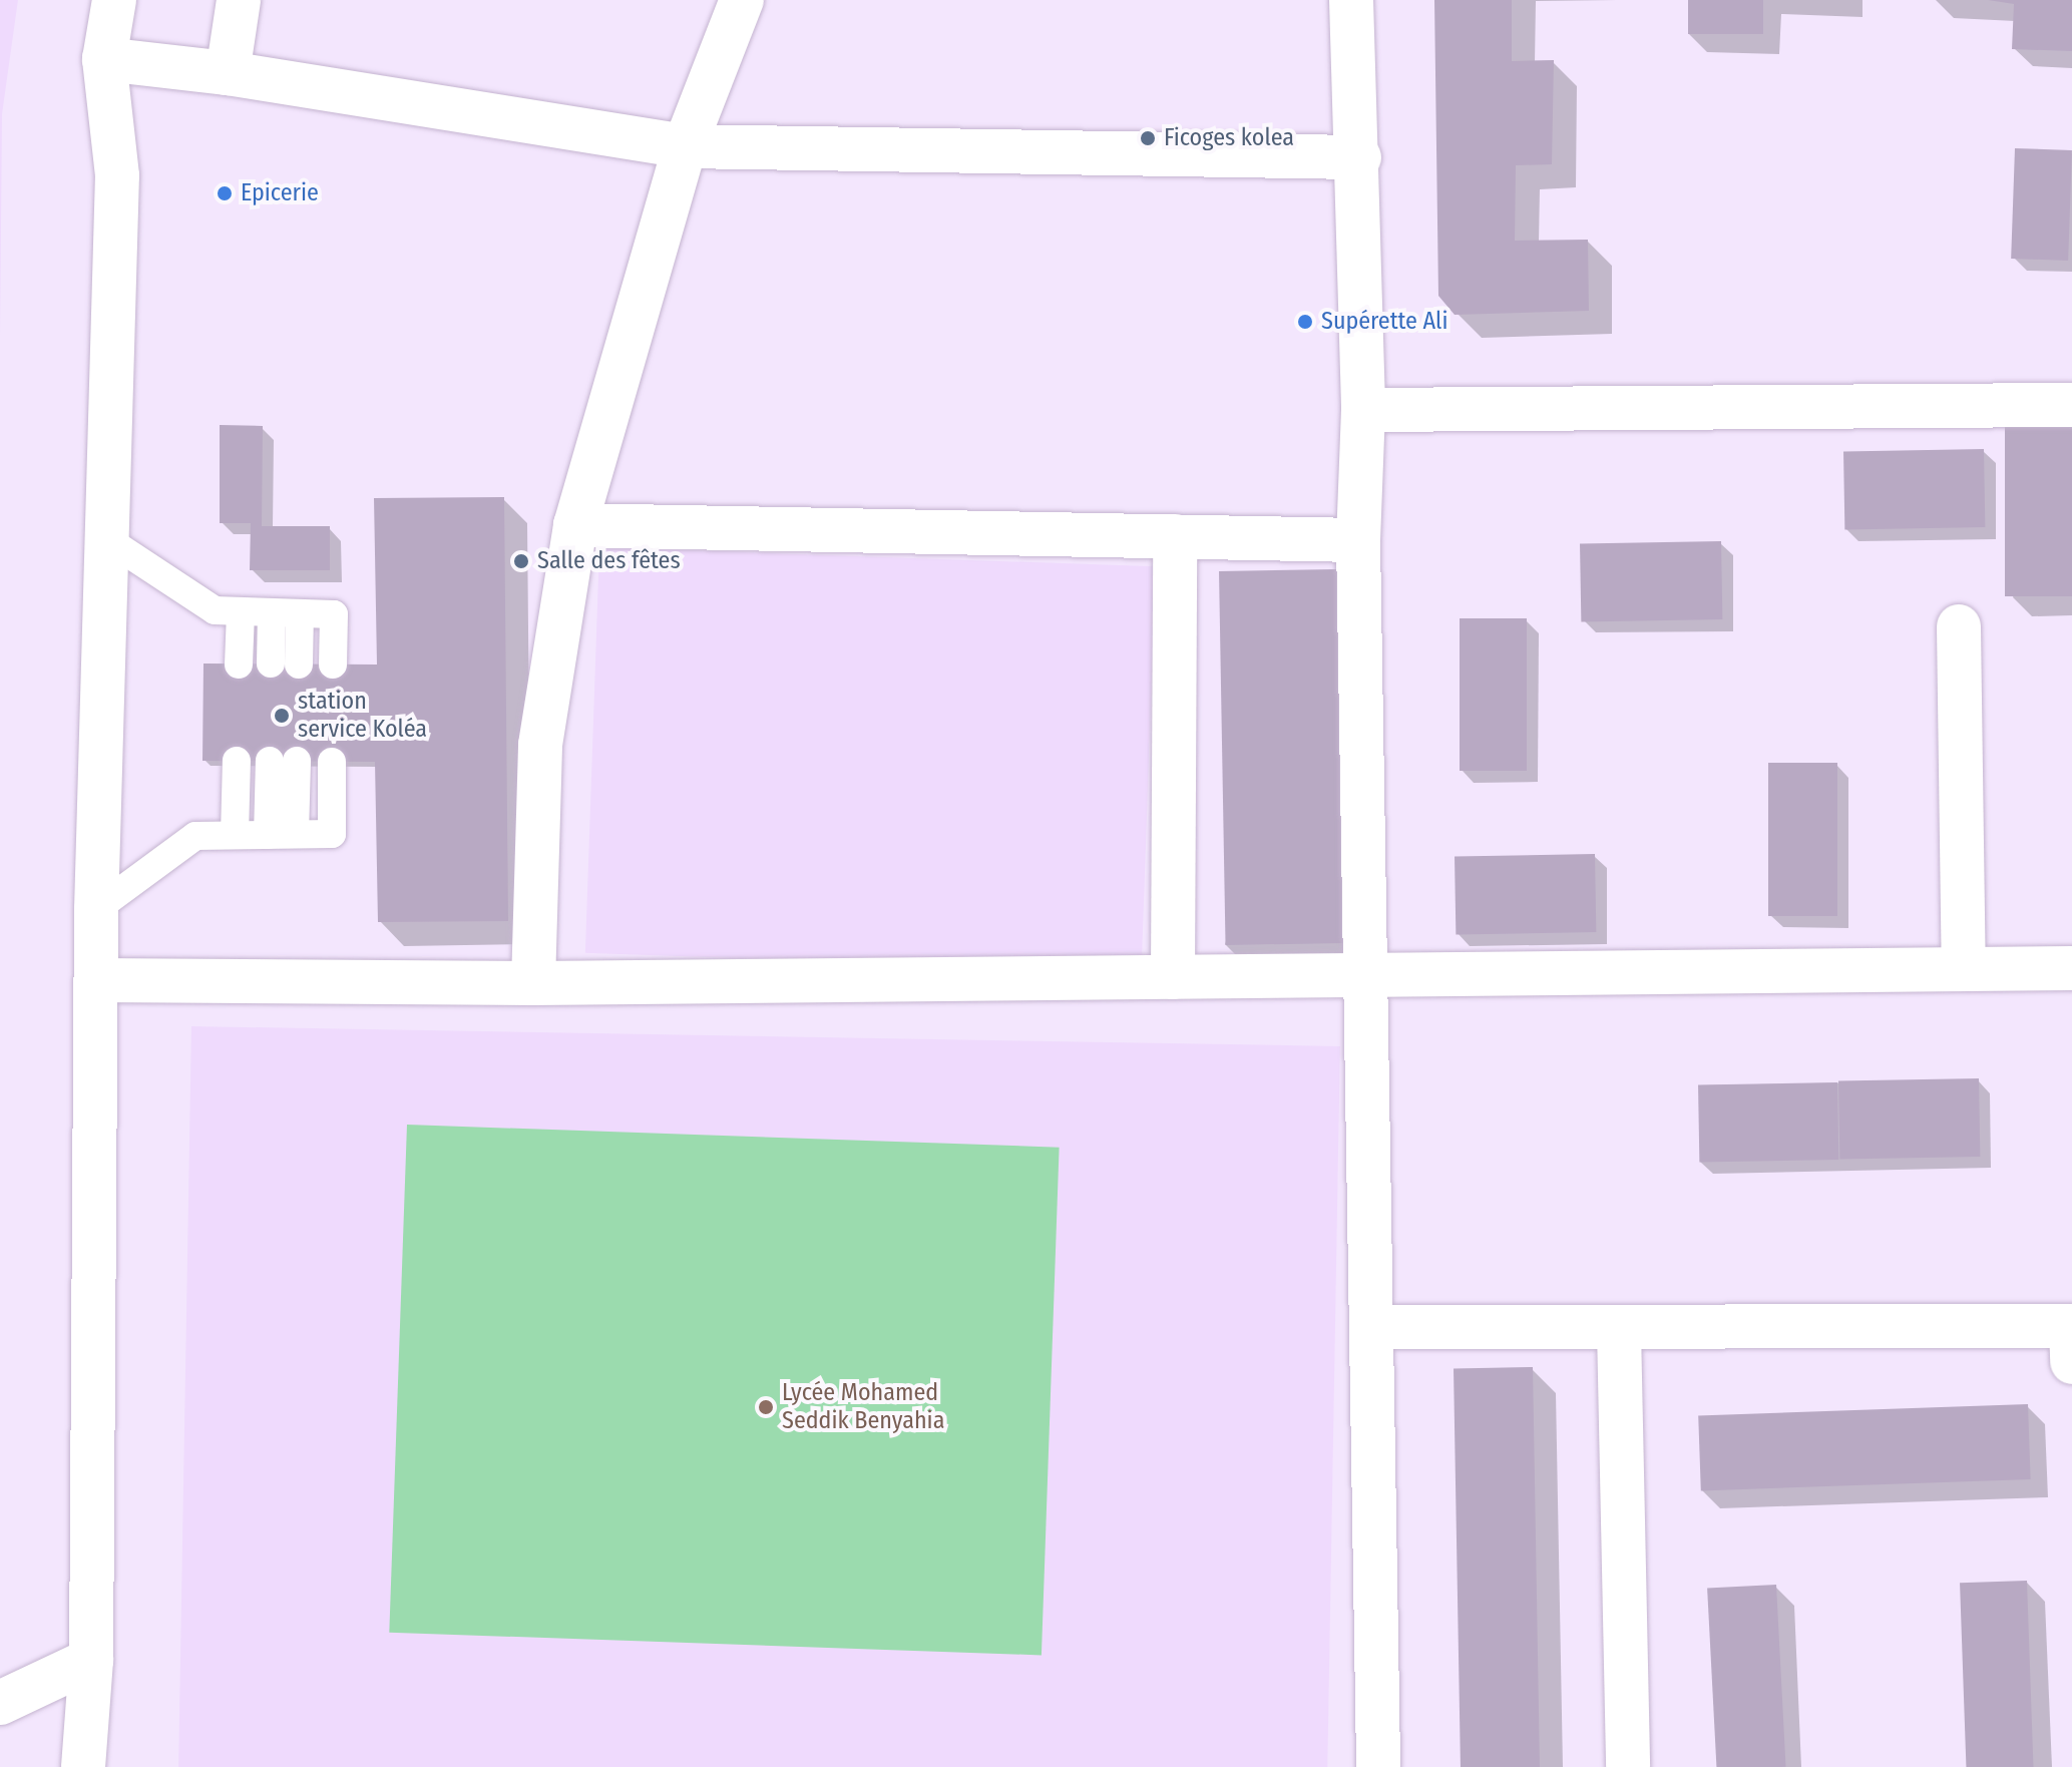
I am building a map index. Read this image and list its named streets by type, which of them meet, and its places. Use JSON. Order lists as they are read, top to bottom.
{
  "places": [
    "Ficoges kolea",
    "Epicerie",
    "Supérette Ali",
    "Salle des fêtes",
    "station service Koléa",
    "Lycée Mohamed Seddik Benyahia"
  ]
}
